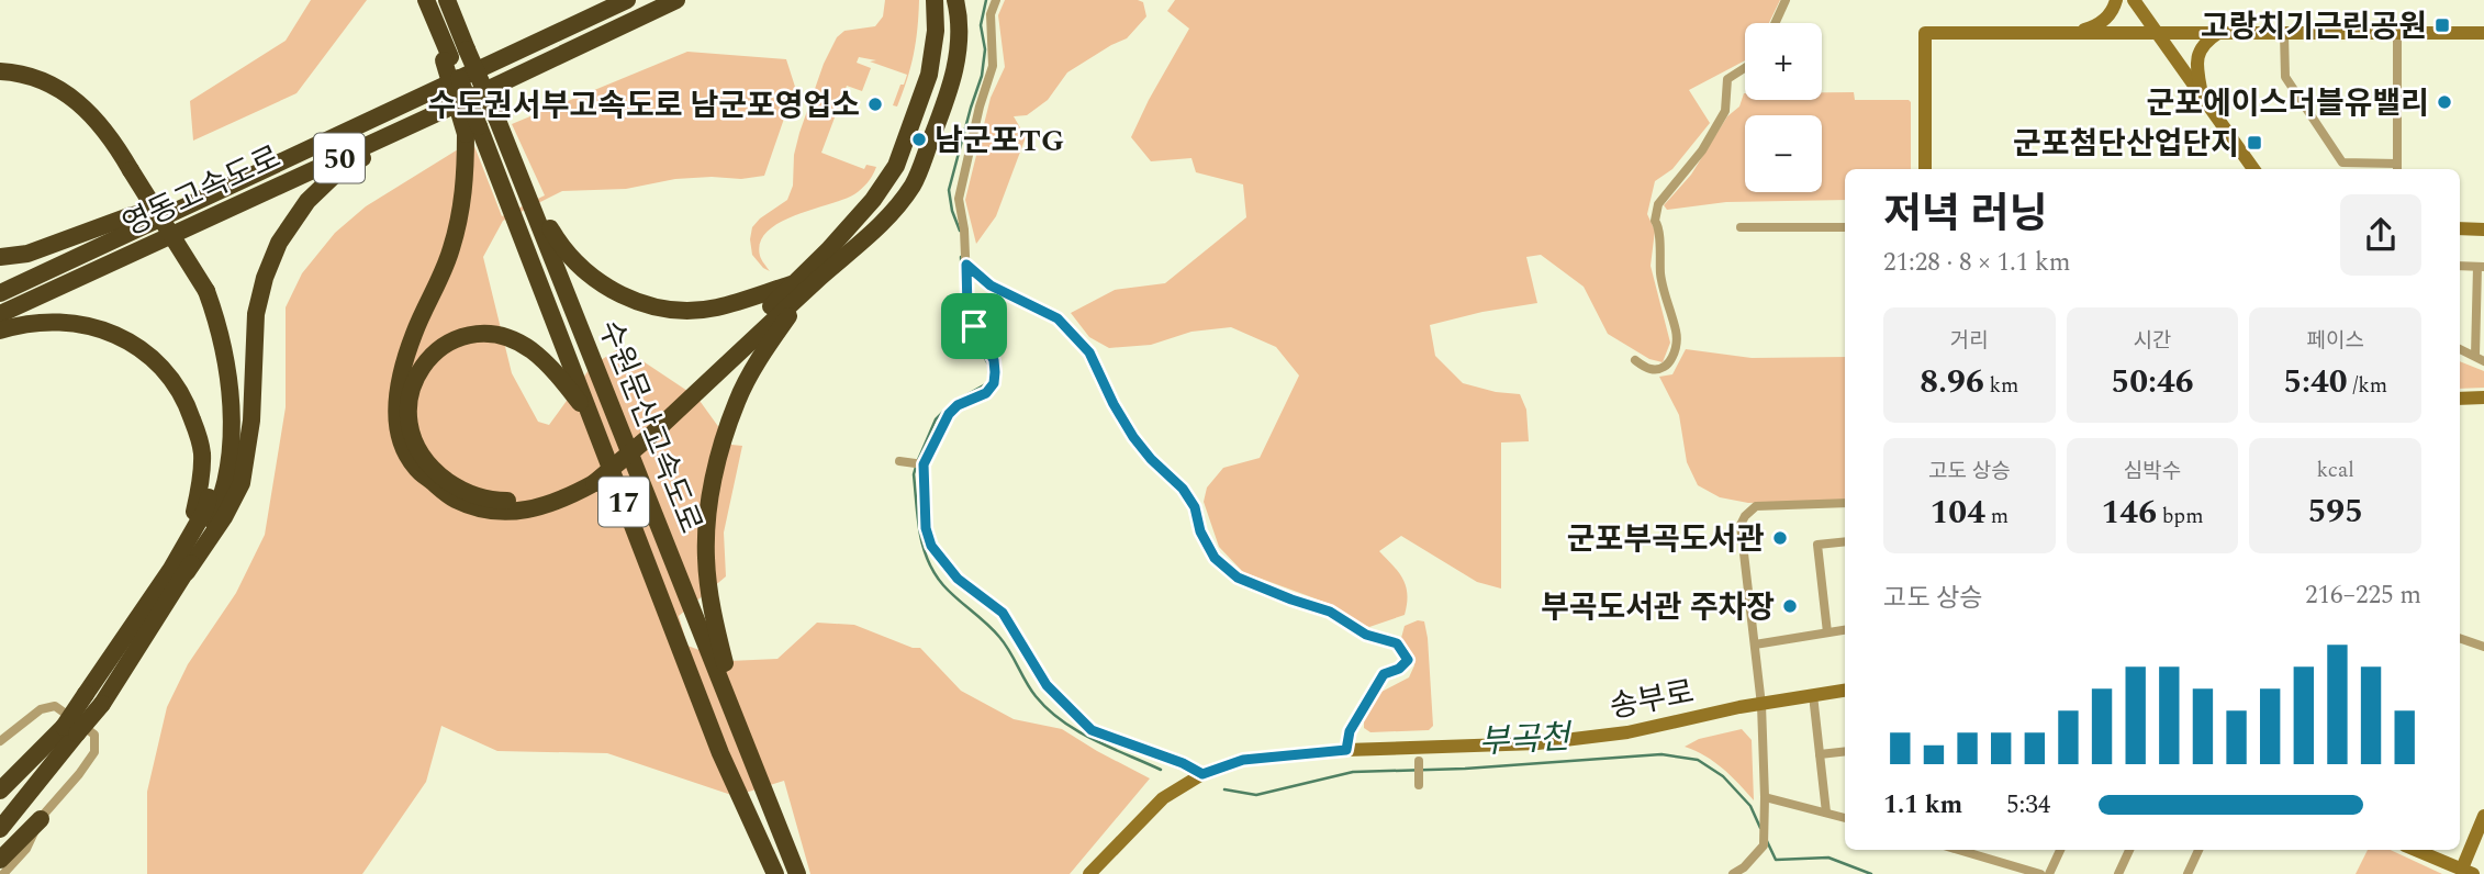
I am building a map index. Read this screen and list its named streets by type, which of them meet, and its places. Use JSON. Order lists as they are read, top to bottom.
{
  "streets": {
    "highway": [
      "50",
      "영동고속도로",
      "수원문산고속도로",
      "17"
    ],
    "street": ["송부로"]
  },
  "water": ["부곡천"],
  "places": {
    "transit": ["고랑치기근린공원", "군포첨단산업단지"],
    "other": [
      "군포에이스더블유밸리",
      "수도권서부고속도로 남군포영업소",
      "남군포TG",
      "군포부곡도서관",
      "부곡도서관 주차장"
    ]
  },
  "page": {
    "map_buttons": ["+", "−"],
    "heading": ["저녁 러닝", "21:28 · 8 × 1.1 km"],
    "stats": [
      ["거리", "8.96 km"],
      ["시간", "50:46"],
      ["페이스", "5:40 /km"],
      ["고도 상승", "104 m"],
      ["심박수", "146 bpm"],
      ["kcal", "595"]
    ],
    "chart": ["고도 상승", "216–225 m"],
    "list": [
      {
        "name": "1.1 km",
        "note": "5:34"
      }
    ]
  }
}
